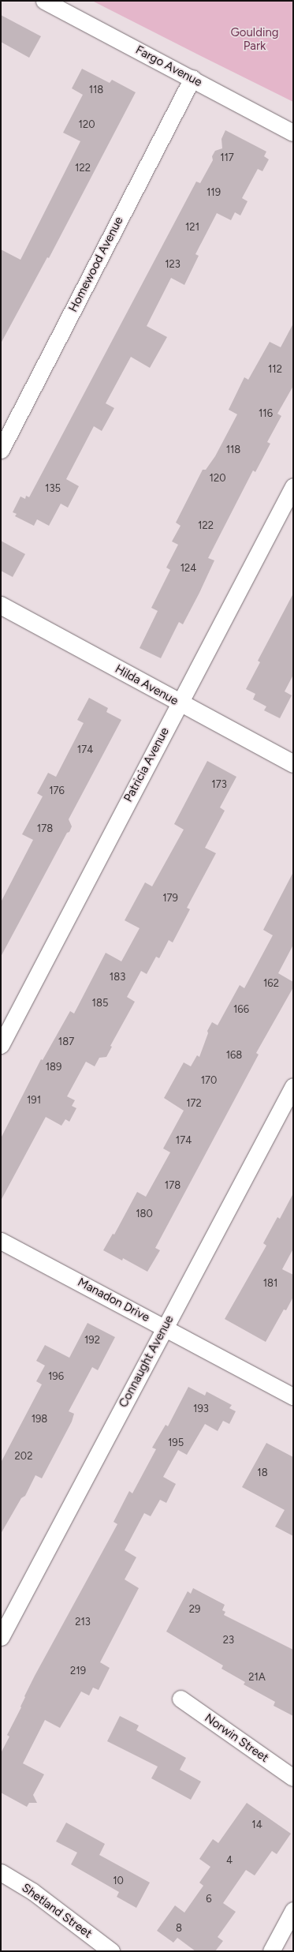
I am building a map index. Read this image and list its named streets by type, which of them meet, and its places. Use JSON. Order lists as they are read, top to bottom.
{
  "streets": {
    "street": [
      "Fargo Avenue",
      "Homewood Avenue",
      "Hilda Avenue",
      "Patricia Avenue",
      "Manadon Drive",
      "Connaught Avenue",
      "Norwin Street",
      "Shetland Street"
    ]
  },
  "crossings": [
    ["Fargo Avenue", "Homewood Avenue"],
    ["Hilda Avenue", "Patricia Avenue"],
    ["Manadon Drive", "Connaught Avenue"]
  ],
  "parks": ["Goulding Park"],
  "house_numbers": [
    "118",
    "120",
    "117",
    "122",
    "119",
    "121",
    "123",
    "112",
    "116",
    "118",
    "120",
    "135",
    "122",
    "124",
    "174",
    "173",
    "176",
    "178",
    "179",
    "183",
    "162",
    "185",
    "166",
    "187",
    "168",
    "189",
    "170",
    "191",
    "172",
    "174",
    "178",
    "180",
    "181",
    "192",
    "196",
    "193",
    "198",
    "195",
    "202",
    "18",
    "29",
    "213",
    "23",
    "219",
    "21A",
    "14",
    "4",
    "10",
    "6",
    "8"
  ]
}
